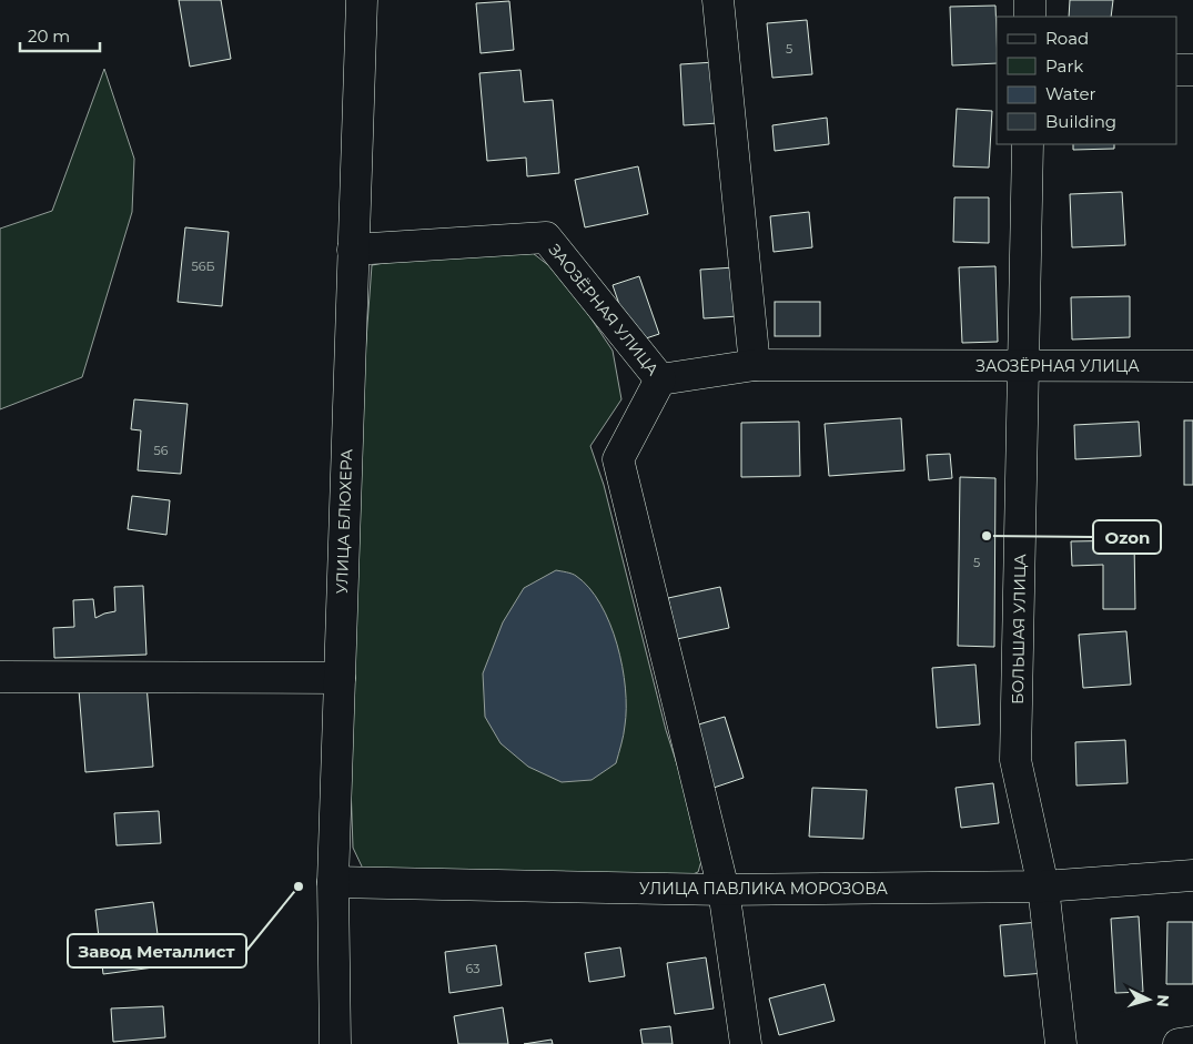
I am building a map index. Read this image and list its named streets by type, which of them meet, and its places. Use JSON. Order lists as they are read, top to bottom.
{
  "streets": {
    "street": [
      "ЗАОЗЁРНАЯ УЛИЦА",
      "УЛИЦА БЛЮХЕРА",
      "БОЛЬШАЯ УЛИЦА",
      "УЛИЦА ПАВЛИКА МОРОЗОВА"
    ]
  },
  "crossings": [
    ["ЗАОЗЁРНАЯ УЛИЦА", "УЛИЦА БЛЮХЕРА"],
    ["ЗАОЗЁРНАЯ УЛИЦА", "БОЛЬШАЯ УЛИЦА"],
    ["УЛИЦА БЛЮХЕРА", "УЛИЦА ПАВЛИКА МОРОЗОВА"],
    ["БОЛЬШАЯ УЛИЦА", "УЛИЦА ПАВЛИКА МОРОЗОВА"]
  ],
  "places": ["Ozon", "Завод Металлист"],
  "house_numbers": [
    "5",
    "56Б",
    "56",
    "5",
    "63"
  ],
  "legend": [
    "Road",
    "Park",
    "Water",
    "Building"
  ],
  "scale_bar": "20 m",
  "north": "right"
}
